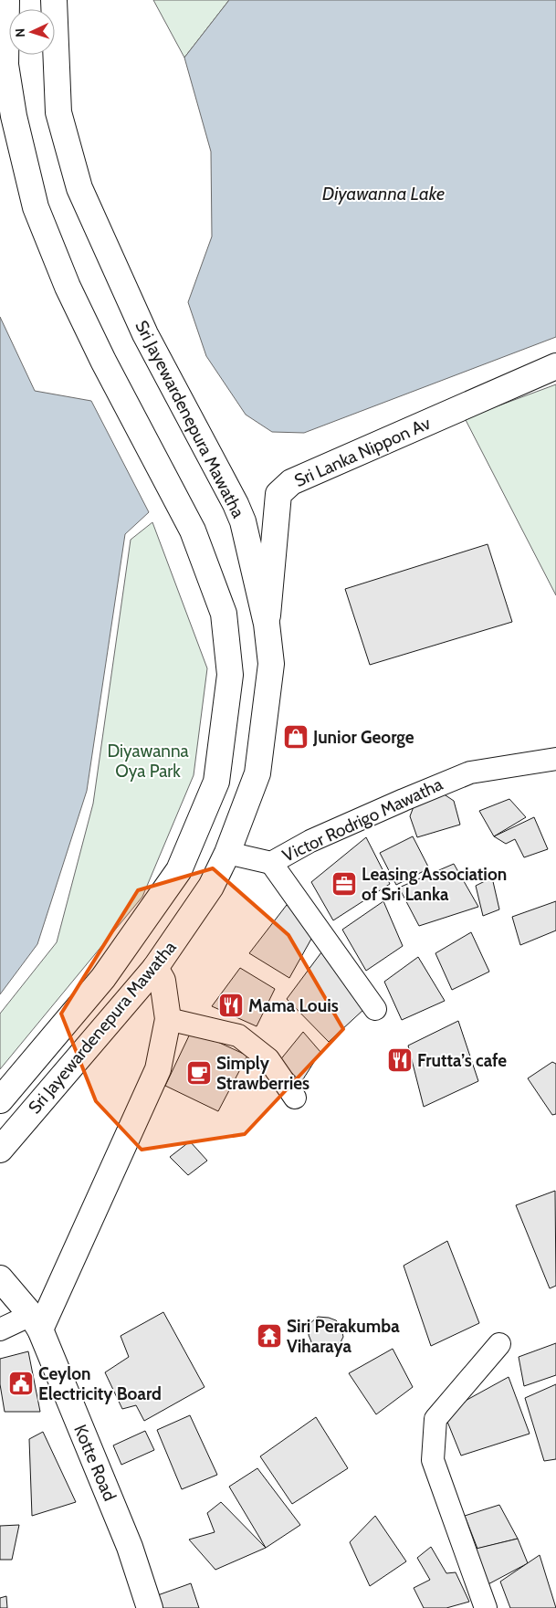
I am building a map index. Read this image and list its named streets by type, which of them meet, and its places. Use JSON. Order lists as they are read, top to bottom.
{
  "streets": {
    "main road": ["Sri Jayewardenepura Mawatha", "Sri Lanka Nippon Av", "Kotte Road"],
    "street": ["Victor Rodrigo Mawatha"]
  },
  "crossings": [
    ["Sri Jayewardenepura Mawatha", "Sri Lanka Nippon Av"],
    ["Sri Jayewardenepura Mawatha", "Victor Rodrigo Mawatha"]
  ],
  "water": ["Diyawanna Lake"],
  "parks": ["Diyawanna Oya Park"],
  "places": {
    "shop": ["Junior George"],
    "office": ["Leasing Association of Sri Lanka"],
    "restaurant": ["Mama Louis", "Frutta’s cafe"],
    "cafe": ["Simply Strawberries"],
    "temple": ["Siri Perakumba Viharaya"],
    "public building": ["Ceylon Electricity Board"]
  },
  "north": "left"
}
